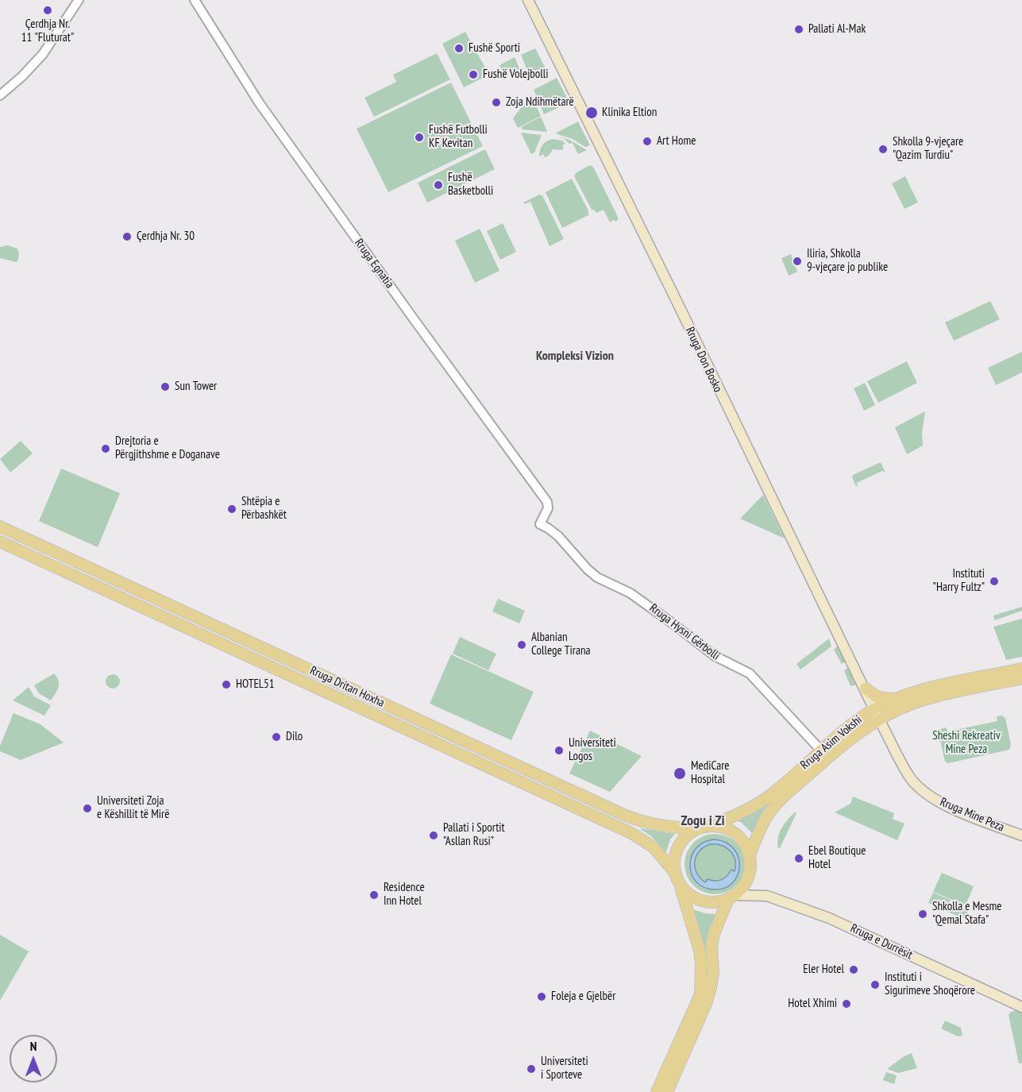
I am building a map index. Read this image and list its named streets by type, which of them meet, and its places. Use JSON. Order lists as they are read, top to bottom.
{
  "streets": {
    "main road": [
      "Rruga Don Bosko",
      "Rruga Dritan Hoxha",
      "Rruga Asim Vokshi",
      "Rruga Mine Peza",
      "Rruga e Durrësit"
    ],
    "street": ["Rruga Egnatia", "Rruga Hysni Gërbolli"]
  },
  "crossings": [
    ["Rruga Egnatia", "Rruga Hysni Gërbolli"],
    ["Rruga Don Bosko", "Rruga Asim Vokshi"],
    ["Rruga Don Bosko", "Rruga Mine Peza"],
    ["Rruga Hysni Gërbolli", "Rruga Asim Vokshi"],
    ["Rruga Dritan Hoxha", "Rruga Asim Vokshi"],
    ["Rruga Dritan Hoxha", "Rruga e Durrësit"],
    ["Rruga Asim Vokshi", "Rruga Mine Peza"],
    ["Rruga Asim Vokshi", "Rruga e Durrësit"]
  ],
  "districts": ["Kompleksi Vizion", "Zogu i Zi"],
  "parks": ["Sheshi Rekreativ Mine Peza"],
  "places": [
    "Çerdhja Nr. 11 \"Fluturat\"",
    "Pallati Al-Mak",
    "Fushë Sporti",
    "Fushë Volejbolli",
    "Zoja Ndihmëtarë",
    "Klinika Eltion",
    "Fushë Futbolli KF Kevitan",
    "Art Home",
    "Shkolla 9-vjeçare \"Qazim Turdiu\"",
    "Fushë Basketbolli",
    "Çerdhja Nr. 30",
    "Iliria, Shkolla 9-vjeçare jo publike",
    "Sun Tower",
    "Drejtoria e Përgjithshme e Doganave",
    "Shtëpia e Përbashkët",
    "Instituti \"Harry Fultz\"",
    "Albanian College Tirana",
    "HOTEL51",
    "Dilo",
    "Universiteti Logos",
    "MediCare Hospital",
    "Universiteti Zoja e Këshillit të Mirë",
    "Pallati i Sportit \"Asllan Rusi\"",
    "Ebel Boutique Hotel",
    "Residence Inn Hotel",
    "Shkolla e Mesme \"Qemal Stafa\"",
    "Eler Hotel",
    "Instituti i Sigurimeve Shoqërore",
    "Foleja e Gjelbër",
    "Hotel Xhimi",
    "Universiteti i Sporteve"
  ],
  "north": "top"
}
